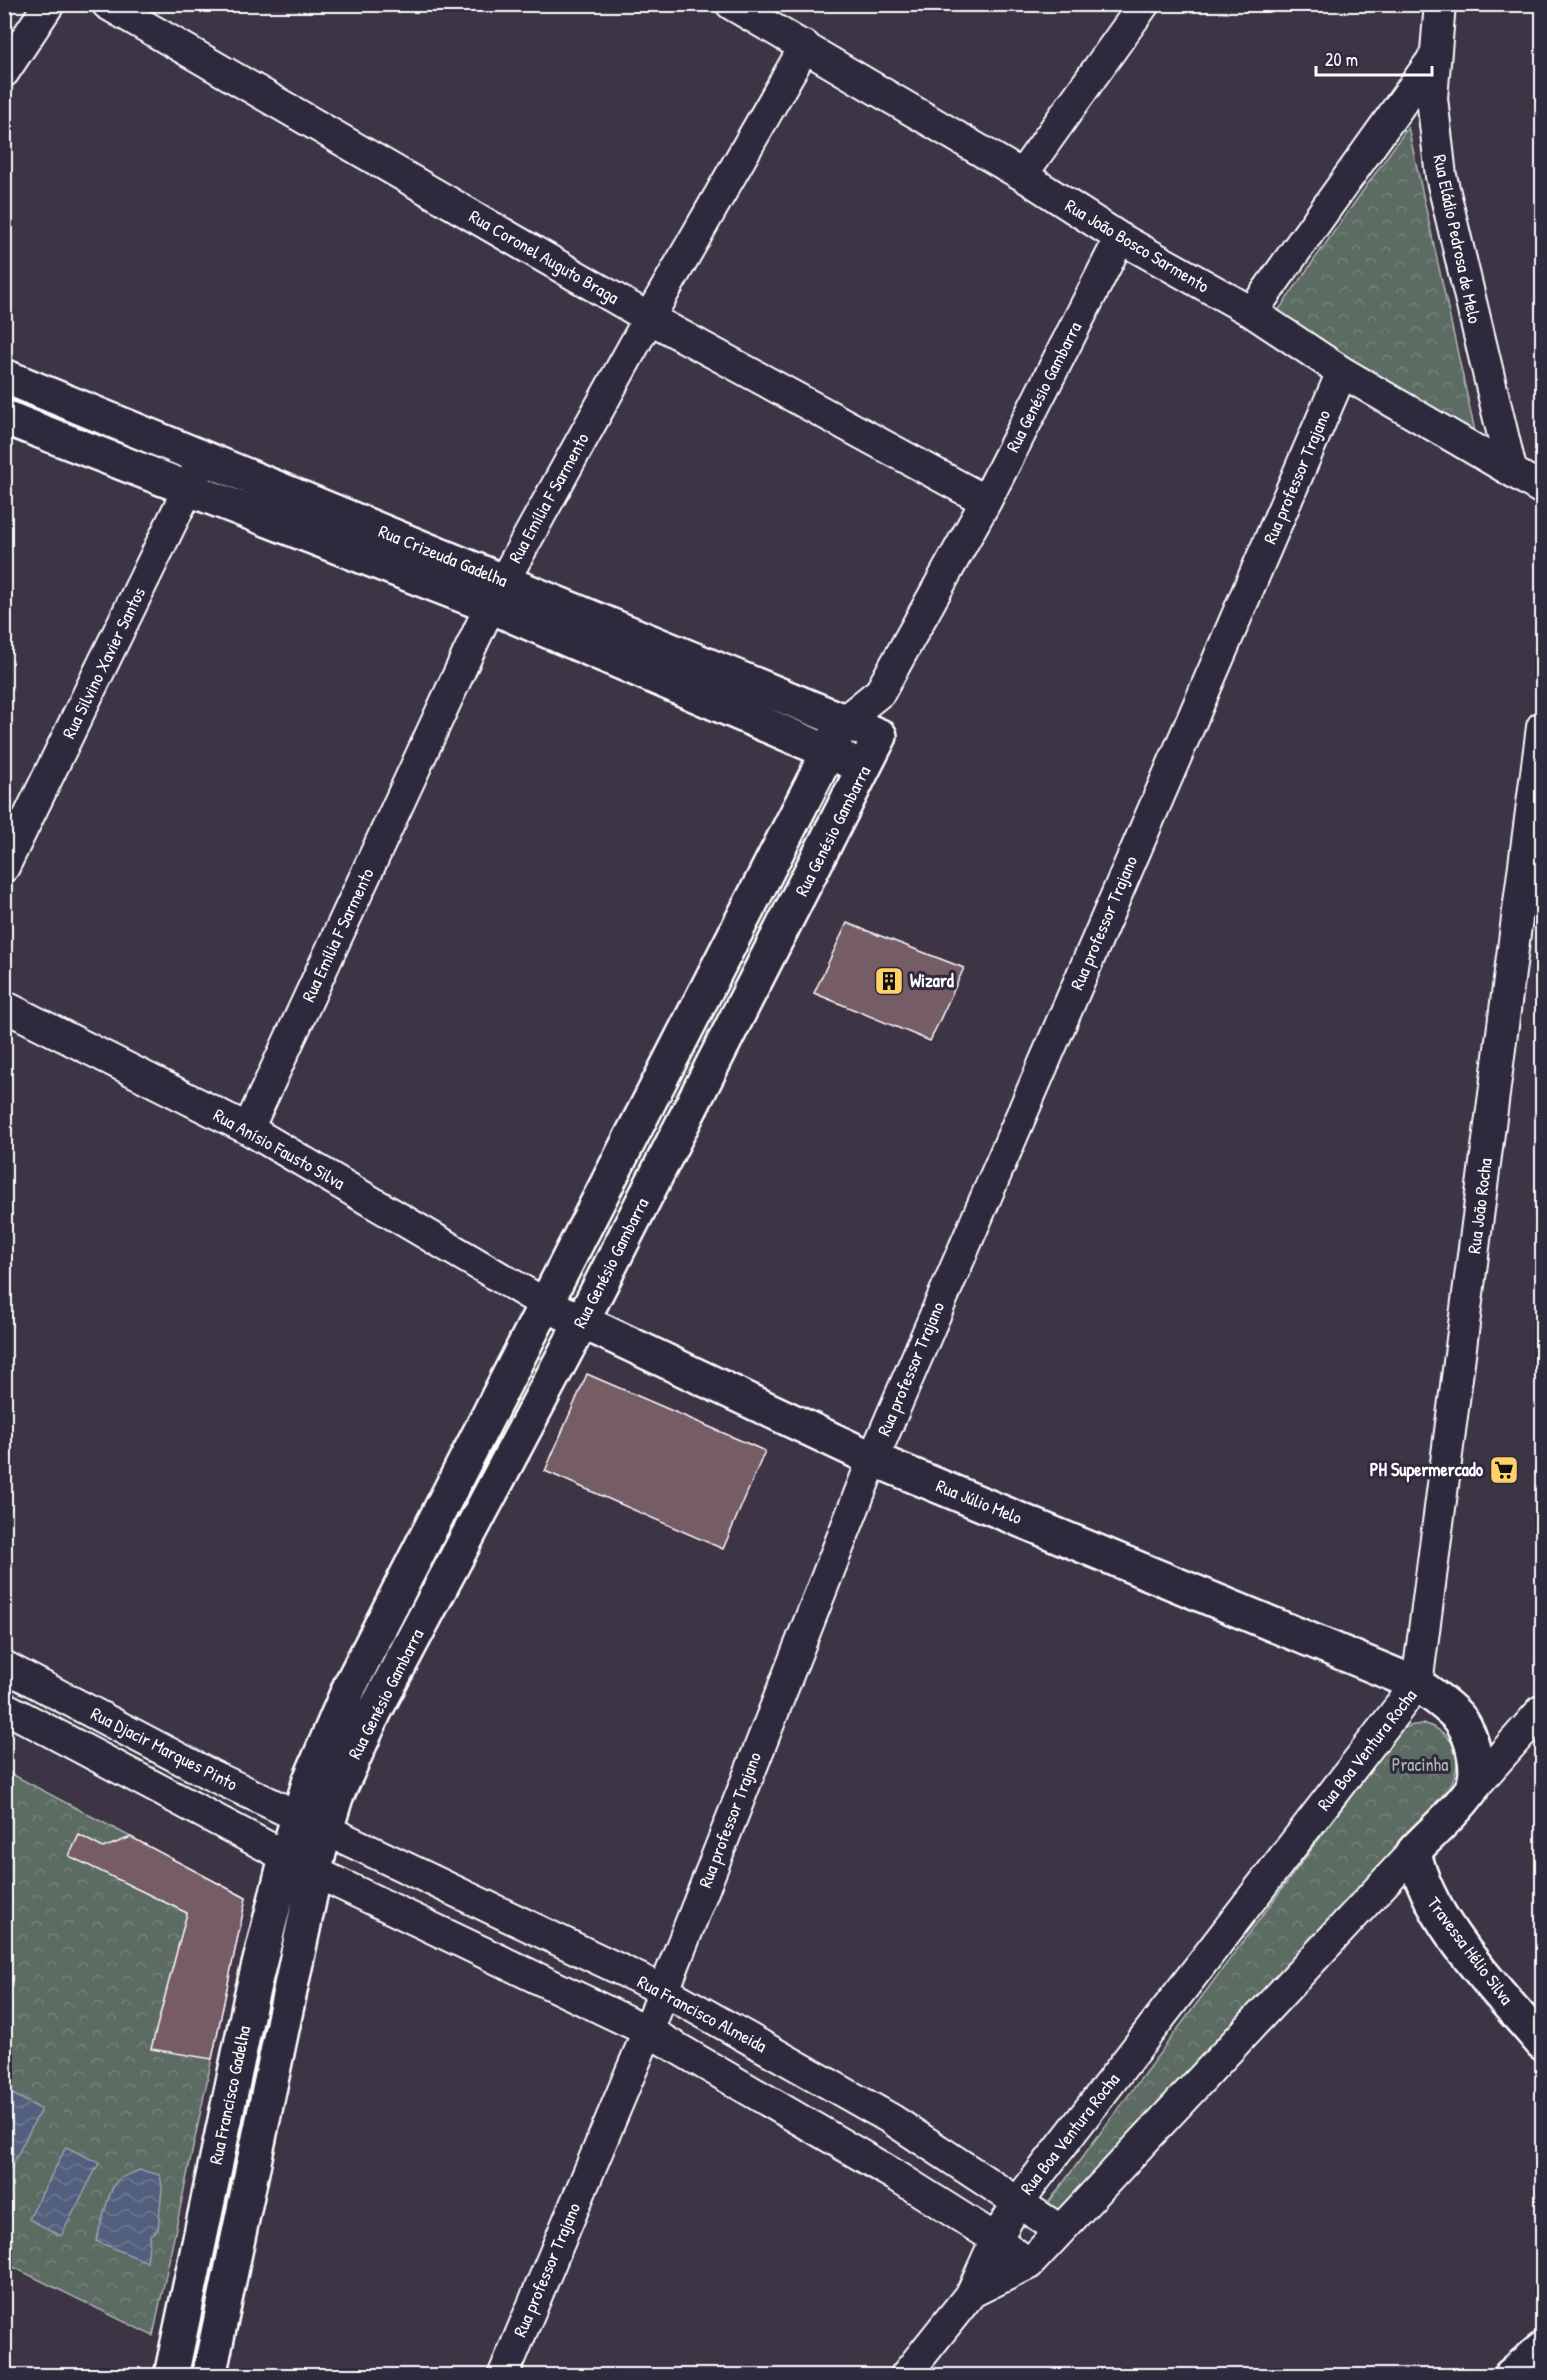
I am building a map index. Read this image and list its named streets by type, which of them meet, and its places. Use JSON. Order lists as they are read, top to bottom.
{
  "streets": {
    "street": [
      "Rua Eládio Pedrosa de Melo",
      "Rua João Bosco Sarmento",
      "Rua Coronel Auguto Braga",
      "Rua Genésio Gambarra",
      "Rua professor Trajano",
      "Rua Emília F Sarmento",
      "Rua Crizeuda Gadelha",
      "Rua Silvino Xavier Santos",
      "Rua Anísio Fausto Silva",
      "Rua João Rocha",
      "Rua Júlio Melo",
      "Rua Djacir Marques Pinto",
      "Rua Boa Ventura Rocha",
      "Travessa Hélio Silva",
      "Rua Francisco Almeida",
      "Rua Francisco Gadelha"
    ]
  },
  "crossings": [
    ["Rua Eládio Pedrosa de Melo", "Rua João Bosco Sarmento"],
    ["Rua João Bosco Sarmento", "Rua Genésio Gambarra"],
    ["Rua João Bosco Sarmento", "Rua professor Trajano"],
    ["Rua João Bosco Sarmento", "Rua Emília F Sarmento"],
    ["Rua Coronel Auguto Braga", "Rua Genésio Gambarra"],
    ["Rua Coronel Auguto Braga", "Rua Emília F Sarmento"],
    ["Rua Genésio Gambarra", "Rua Crizeuda Gadelha"],
    ["Rua Genésio Gambarra", "Rua Anísio Fausto Silva"],
    ["Rua Genésio Gambarra", "Rua Júlio Melo"],
    ["Rua Genésio Gambarra", "Rua Djacir Marques Pinto"],
    ["Rua Genésio Gambarra", "Rua Francisco Almeida"],
    ["Rua Genésio Gambarra", "Rua Francisco Gadelha"],
    ["Rua professor Trajano", "Rua Júlio Melo"],
    ["Rua professor Trajano", "Rua Francisco Almeida"],
    ["Rua Emília F Sarmento", "Rua Crizeuda Gadelha"],
    ["Rua Emília F Sarmento", "Rua Anísio Fausto Silva"],
    ["Rua Crizeuda Gadelha", "Rua Silvino Xavier Santos"],
    ["Rua Anísio Fausto Silva", "Rua Júlio Melo"],
    ["Rua João Rocha", "Rua Júlio Melo"],
    ["Rua João Rocha", "Rua Boa Ventura Rocha"],
    ["Rua Júlio Melo", "Rua Boa Ventura Rocha"],
    ["Rua Djacir Marques Pinto", "Rua Francisco Almeida"],
    ["Rua Djacir Marques Pinto", "Rua Francisco Gadelha"],
    ["Rua Boa Ventura Rocha", "Travessa Hélio Silva"],
    ["Rua Boa Ventura Rocha", "Rua Francisco Almeida"],
    ["Rua Francisco Almeida", "Rua Francisco Gadelha"]
  ],
  "parks": ["Pracinha"],
  "places": {
    "building": ["Wizard"],
    "supermarket": ["PH Supermercado"]
  },
  "scale_bar": "20 m"
}
